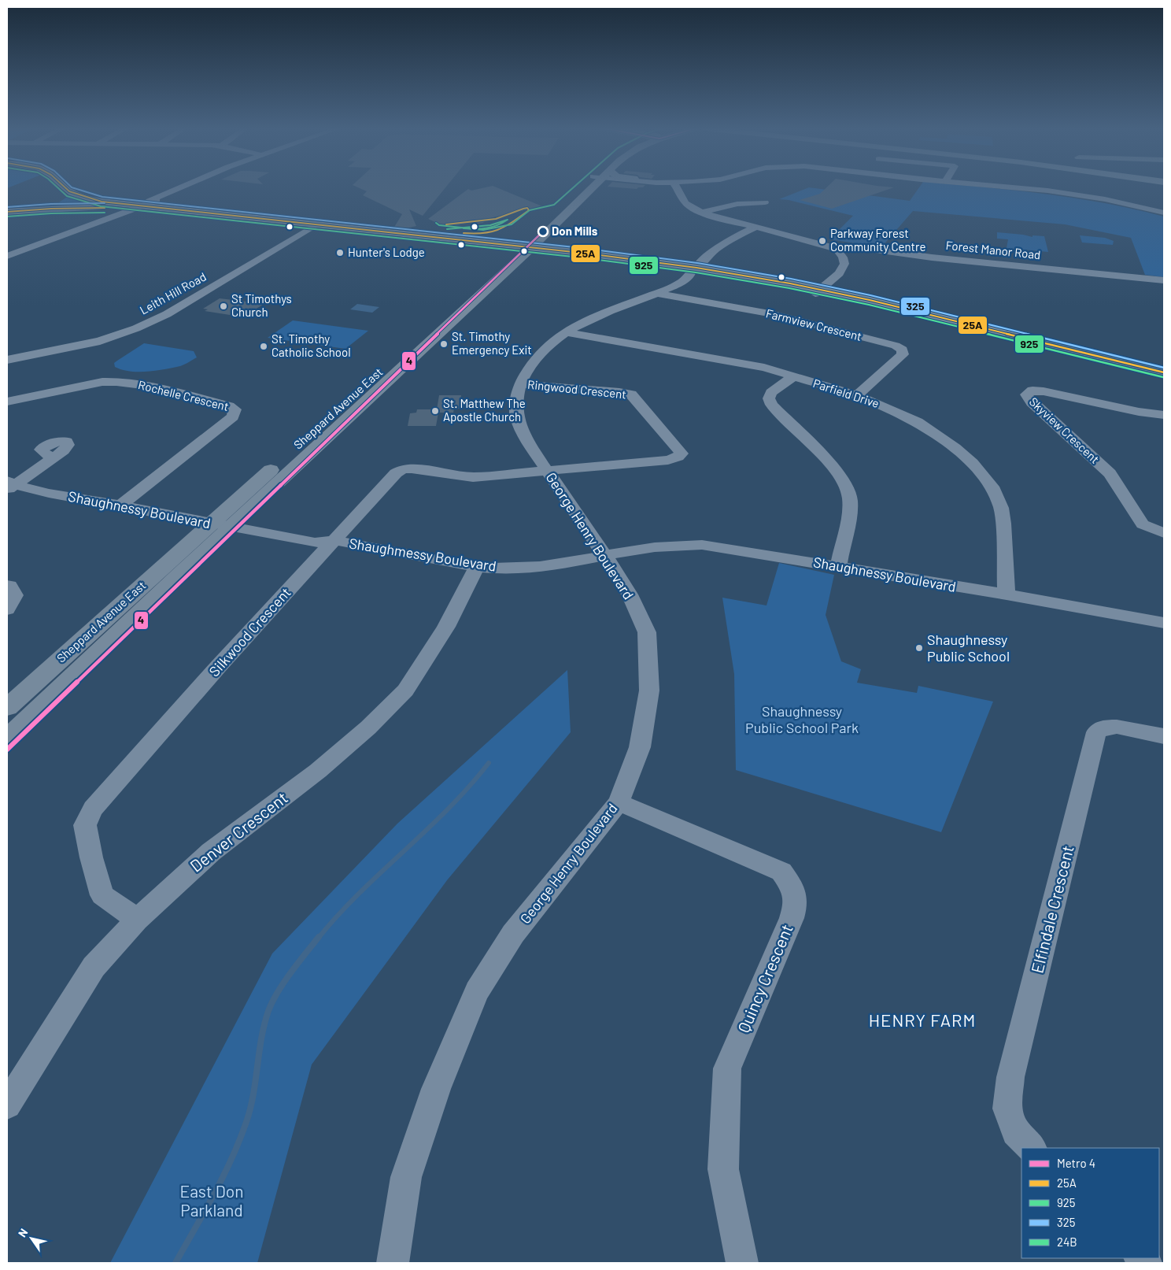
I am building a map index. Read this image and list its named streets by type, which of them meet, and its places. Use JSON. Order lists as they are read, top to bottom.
{
  "streets": {
    "main road": ["Sheppard Avenue East"],
    "street": [
      "Forest Manor Road",
      "Leith Hill Road",
      "Farmview Crescent",
      "Ringwood Crescent",
      "Parfield Drive",
      "Rochelle Crescent",
      "Skyview Crescent",
      "Shaughnessy Boulevard",
      "George Henry Boulevard",
      "Shaughmessy Boulevard",
      "Silkwood Crescent",
      "Denver Crescent",
      "Elfindale Crescent",
      "Quincy Crescent"
    ]
  },
  "crossings": [
    ["Forest Manor Road", "George Henry Boulevard"],
    ["Farmview Crescent", "Parfield Drive"],
    ["Farmview Crescent", "George Henry Boulevard"],
    ["Ringwood Crescent", "George Henry Boulevard"],
    ["Ringwood Crescent", "Silkwood Crescent"],
    ["Parfield Drive", "Shaughnessy Boulevard"],
    ["Parfield Drive", "George Henry Boulevard"],
    ["Rochelle Crescent", "Shaughnessy Boulevard"],
    ["Sheppard Avenue East", "Shaughnessy Boulevard"],
    ["Shaughnessy Boulevard", "George Henry Boulevard"],
    ["Shaughnessy Boulevard", "Shaughmessy Boulevard"],
    ["Shaughnessy Boulevard", "Silkwood Crescent"],
    ["George Henry Boulevard", "Shaughmessy Boulevard"],
    ["George Henry Boulevard", "Silkwood Crescent"],
    ["George Henry Boulevard", "Quincy Crescent"],
    ["Shaughmessy Boulevard", "Silkwood Crescent"],
    ["Shaughmessy Boulevard", "Denver Crescent"],
    ["Silkwood Crescent", "Denver Crescent"]
  ],
  "districts": ["HENRY FARM"],
  "parks": ["Shaughnessy Public School Park", "East Don Parkland"],
  "places": [
    "Don Mills",
    "Parkway Forest Community Centre",
    "Hunter's Lodge",
    "St Timothys Church",
    "St. Timothy Emergency Exit",
    "St. Timothy Catholic School",
    "St. Matthew The Apostle Church",
    "Shaughnessy Public School"
  ],
  "lines": [
    "transit line 25A",
    "transit line 925",
    "transit line 325",
    "transit line 24B",
    "metro line 4"
  ],
  "legend": [
    "Metro 4",
    "25A",
    "925",
    "325",
    "24B"
  ],
  "north": "top left"
}
